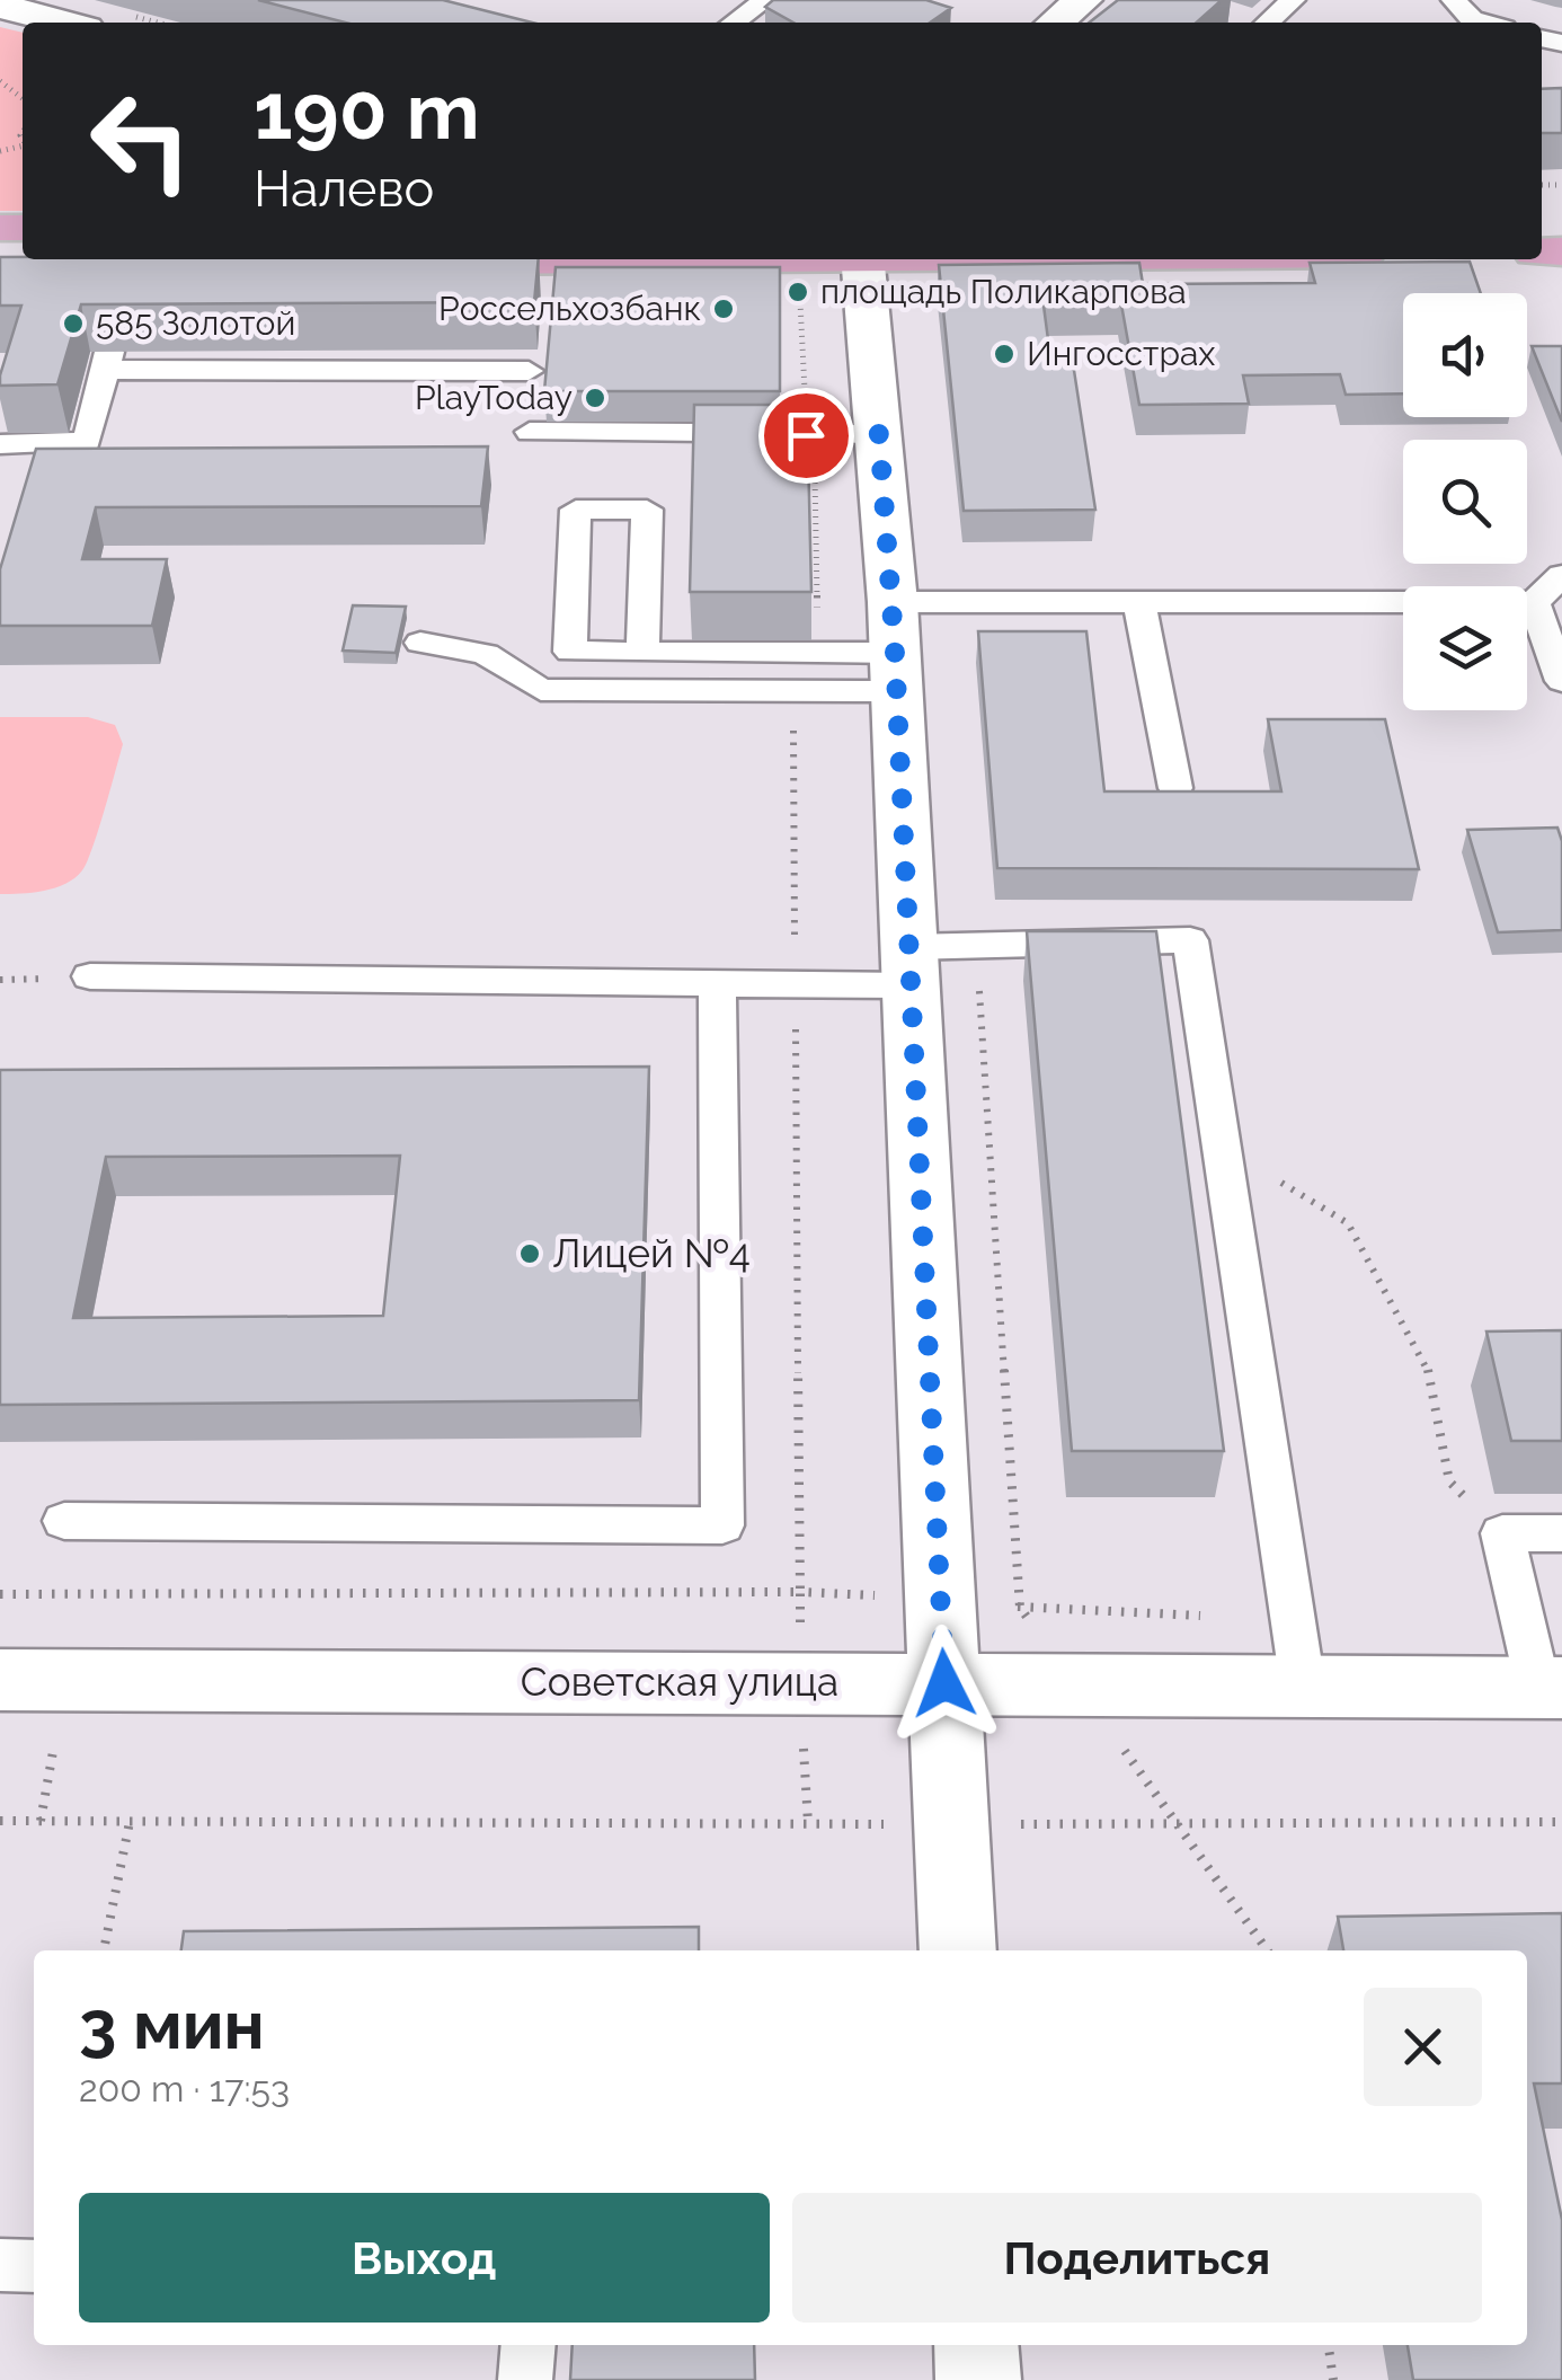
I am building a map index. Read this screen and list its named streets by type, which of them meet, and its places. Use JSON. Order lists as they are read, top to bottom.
{
  "streets": {
    "street": ["Советская улица"]
  },
  "places": [
    "площадь Поликарпова",
    "Россельхозбанк",
    "585 Золотой",
    "Ингосстрах",
    "PlayToday",
    "Лицей №4"
  ],
  "page": {
    "turn": ["190 m", "Налево"],
    "heading": ["3 мин", "200 m · 17:53"],
    "buttons": ["Выход", "Поделиться"]
  }
}
